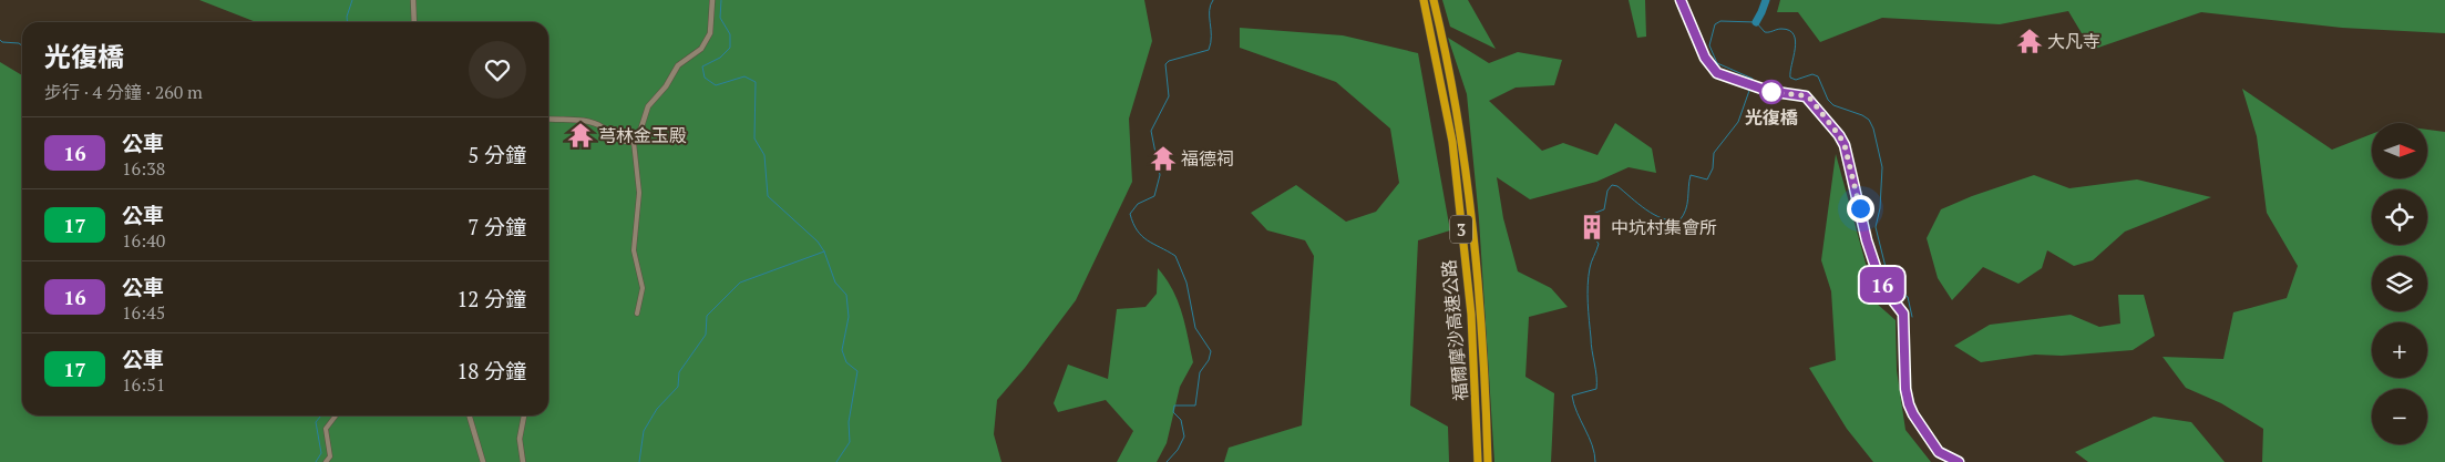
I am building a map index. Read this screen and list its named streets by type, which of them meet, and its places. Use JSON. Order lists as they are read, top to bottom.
{
  "streets": {
    "highway": ["3", "福爾摩沙高速公路"]
  },
  "places": {
    "temple": ["大凡寺", "芎林金玉殿", "福德祠"],
    "other": ["光復橋"],
    "building": ["中坑村集會所"]
  },
  "lines": ["bus line 16"],
  "north": "right",
  "page": {
    "on_map": "16",
    "heading": ["光復橋", "步行 · 4 分鐘 · 260 m"],
    "list": [
      {
        "mark": "16",
        "name": "公車",
        "note": "16:38",
        "value": "5 分鐘"
      },
      {
        "mark": "17",
        "name": "公車",
        "note": "16:40",
        "value": "7 分鐘"
      },
      {
        "mark": "16",
        "name": "公車",
        "note": "16:45",
        "value": "12 分鐘"
      },
      {
        "mark": "17",
        "name": "公車",
        "note": "16:51",
        "value": "18 分鐘"
      }
    ],
    "map_buttons": ["+", "−"]
  }
}
